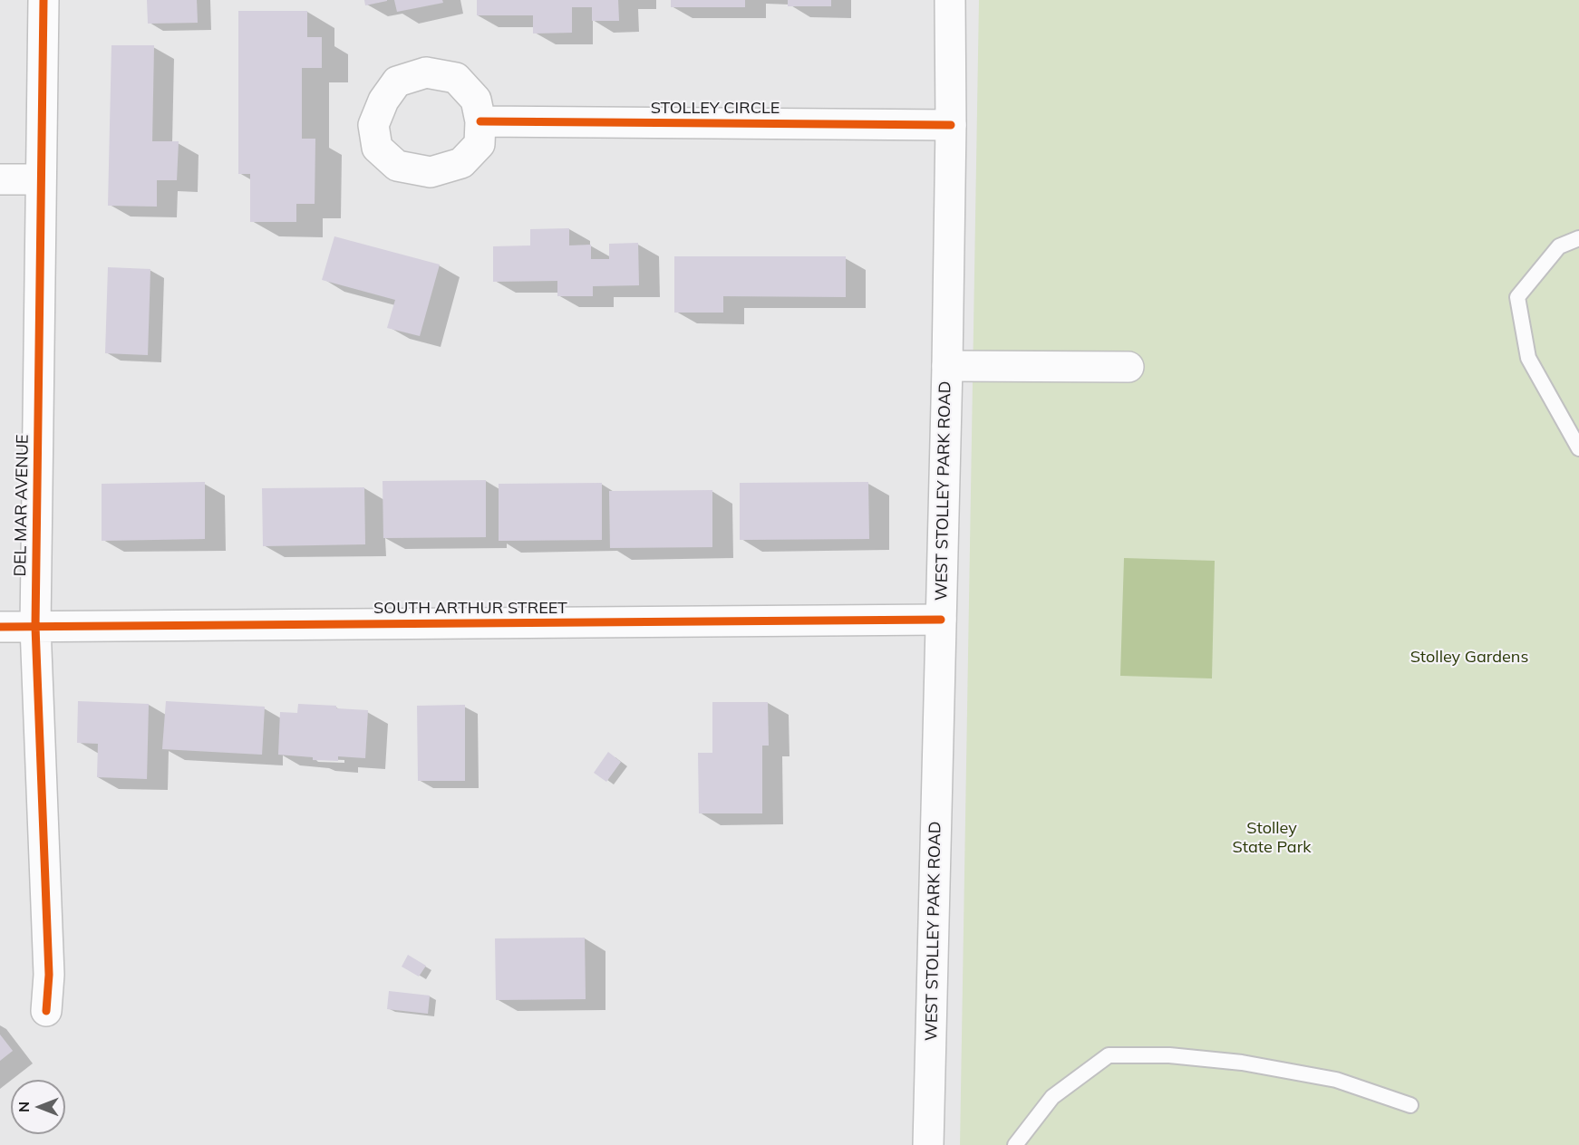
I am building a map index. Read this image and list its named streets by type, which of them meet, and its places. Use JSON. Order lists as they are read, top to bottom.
{
  "streets": {
    "street": [
      "STOLLEY CIRCLE",
      "WEST STOLLEY PARK ROAD",
      "DEL MAR AVENUE",
      "SOUTH ARTHUR STREET"
    ]
  },
  "crossings": [
    ["STOLLEY CIRCLE", "WEST STOLLEY PARK ROAD"],
    ["WEST STOLLEY PARK ROAD", "SOUTH ARTHUR STREET"],
    ["DEL MAR AVENUE", "SOUTH ARTHUR STREET"]
  ],
  "parks": ["Stolley Gardens", "Stolley State Park"],
  "north": "left"
}
